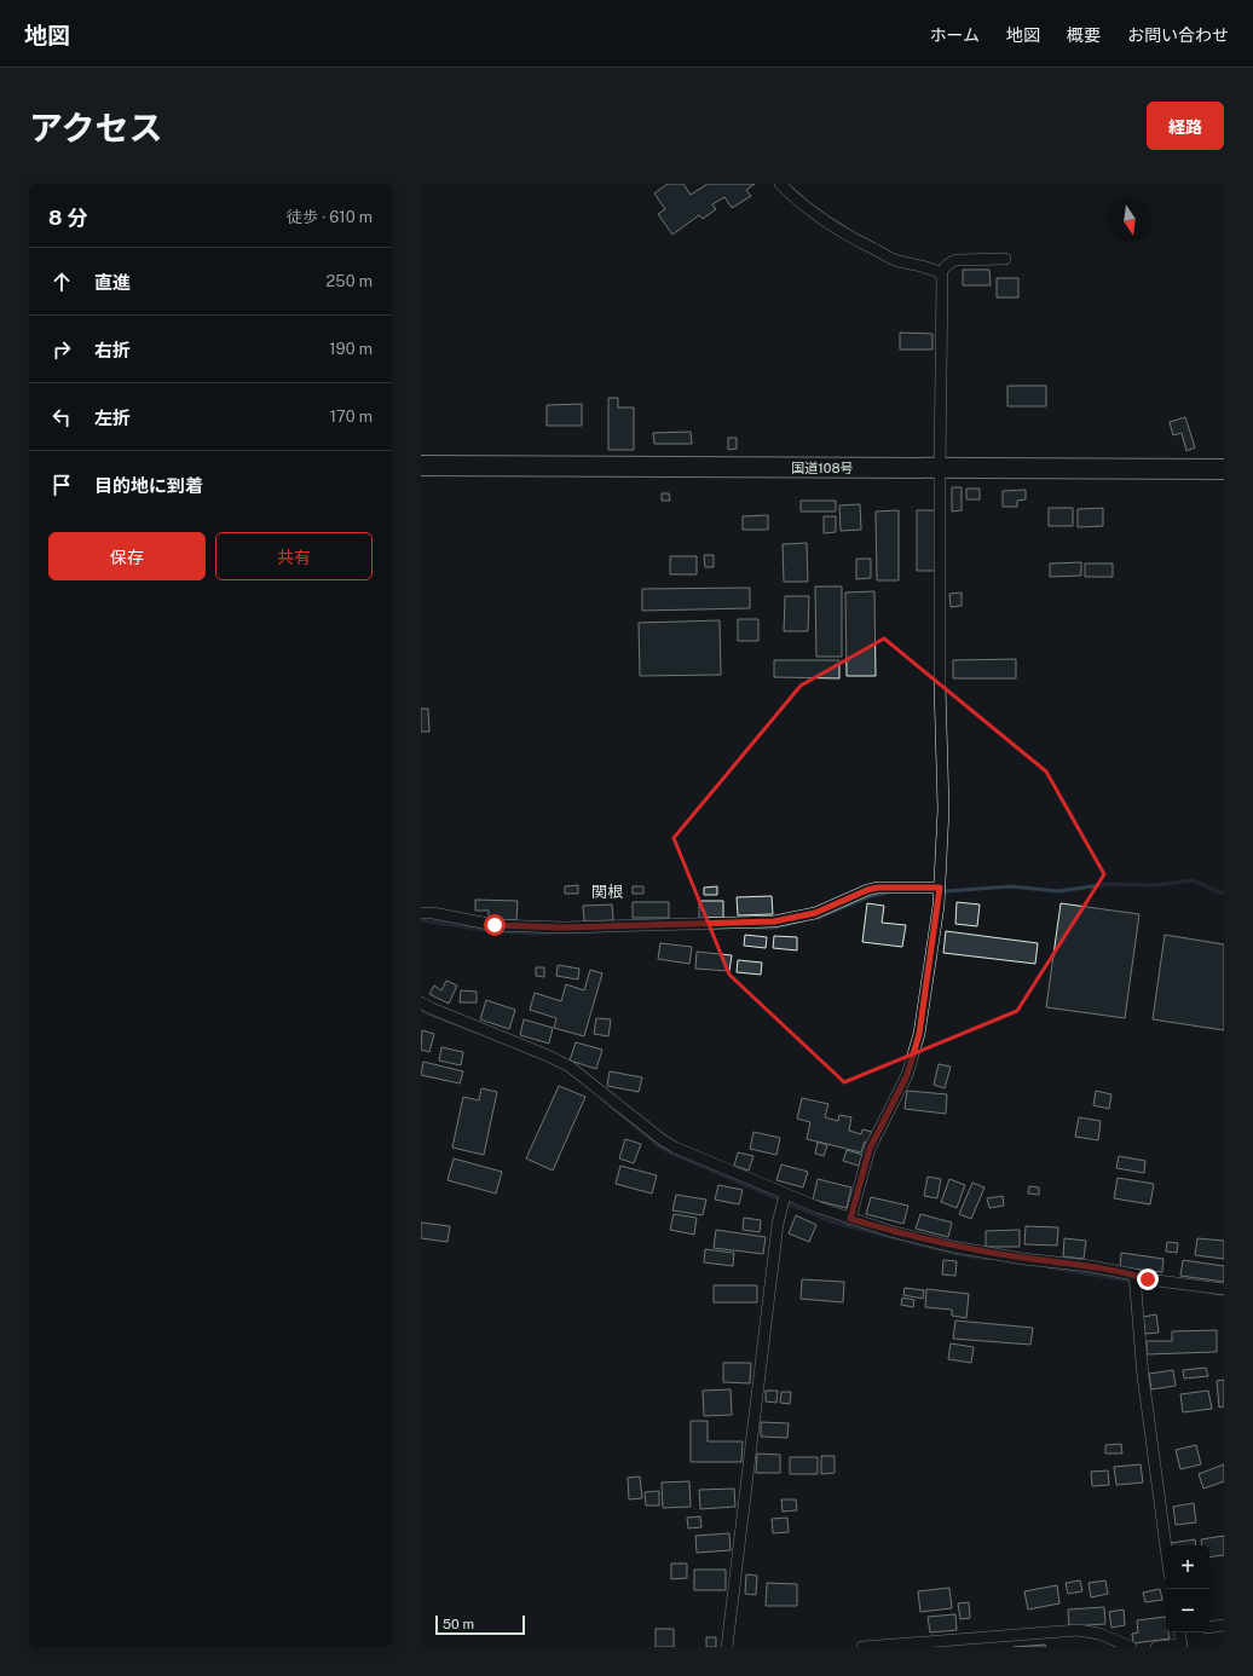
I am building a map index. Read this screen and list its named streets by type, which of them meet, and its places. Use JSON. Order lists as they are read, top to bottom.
{
  "streets": {
    "highway": ["国道108号"]
  },
  "districts": ["関根"],
  "scale_bar": "50 m",
  "north": "bottom",
  "page": {
    "header": "地図",
    "nav": [
      "ホーム",
      "地図",
      "概要",
      "お問い合わせ"
    ],
    "title": "アクセス",
    "buttons": [
      "経路",
      ["保存", "共有"]
    ],
    "heading": ["8 分", "徒歩 · 610 m"],
    "list": [
      ["直進", "250 m"],
      ["右折", "190 m"],
      ["左折", "170 m"],
      "目的地に到着"
    ],
    "map_buttons": ["+", "−"],
    "scale": "50 m"
  }
}
